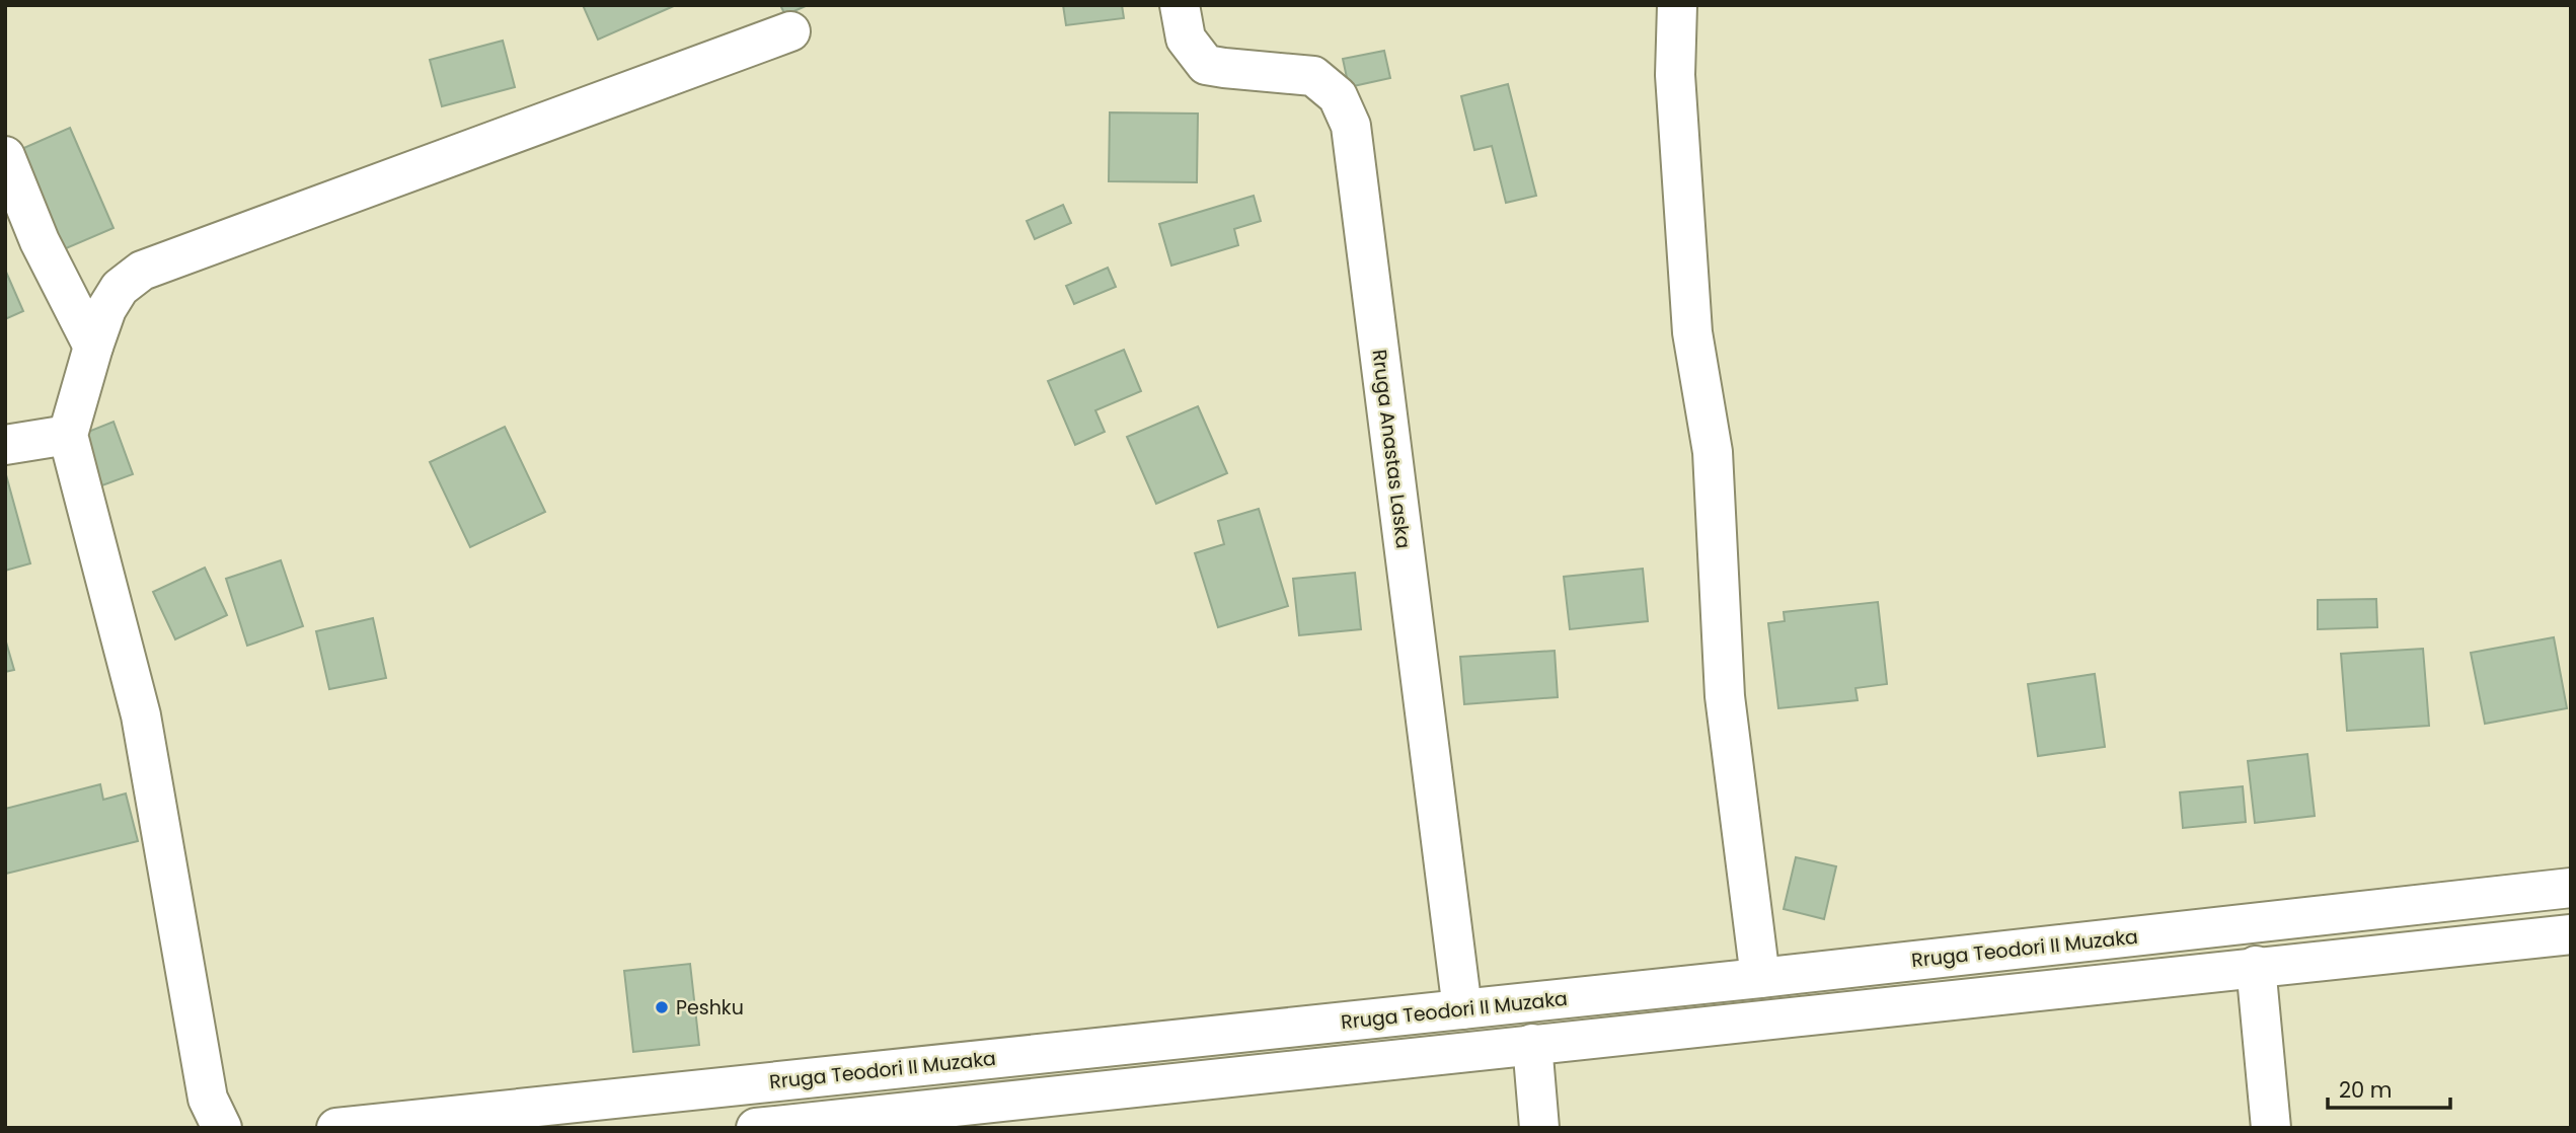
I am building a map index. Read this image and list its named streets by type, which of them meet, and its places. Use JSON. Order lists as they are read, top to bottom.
{
  "streets": {
    "main road": ["Rruga Anastas Laska", "Rruga Teodori II Muzaka"]
  },
  "crossings": [
    ["Rruga Anastas Laska", "Rruga Teodori II Muzaka"]
  ],
  "places": ["Peshku"],
  "scale_bar": "20 m"
}
